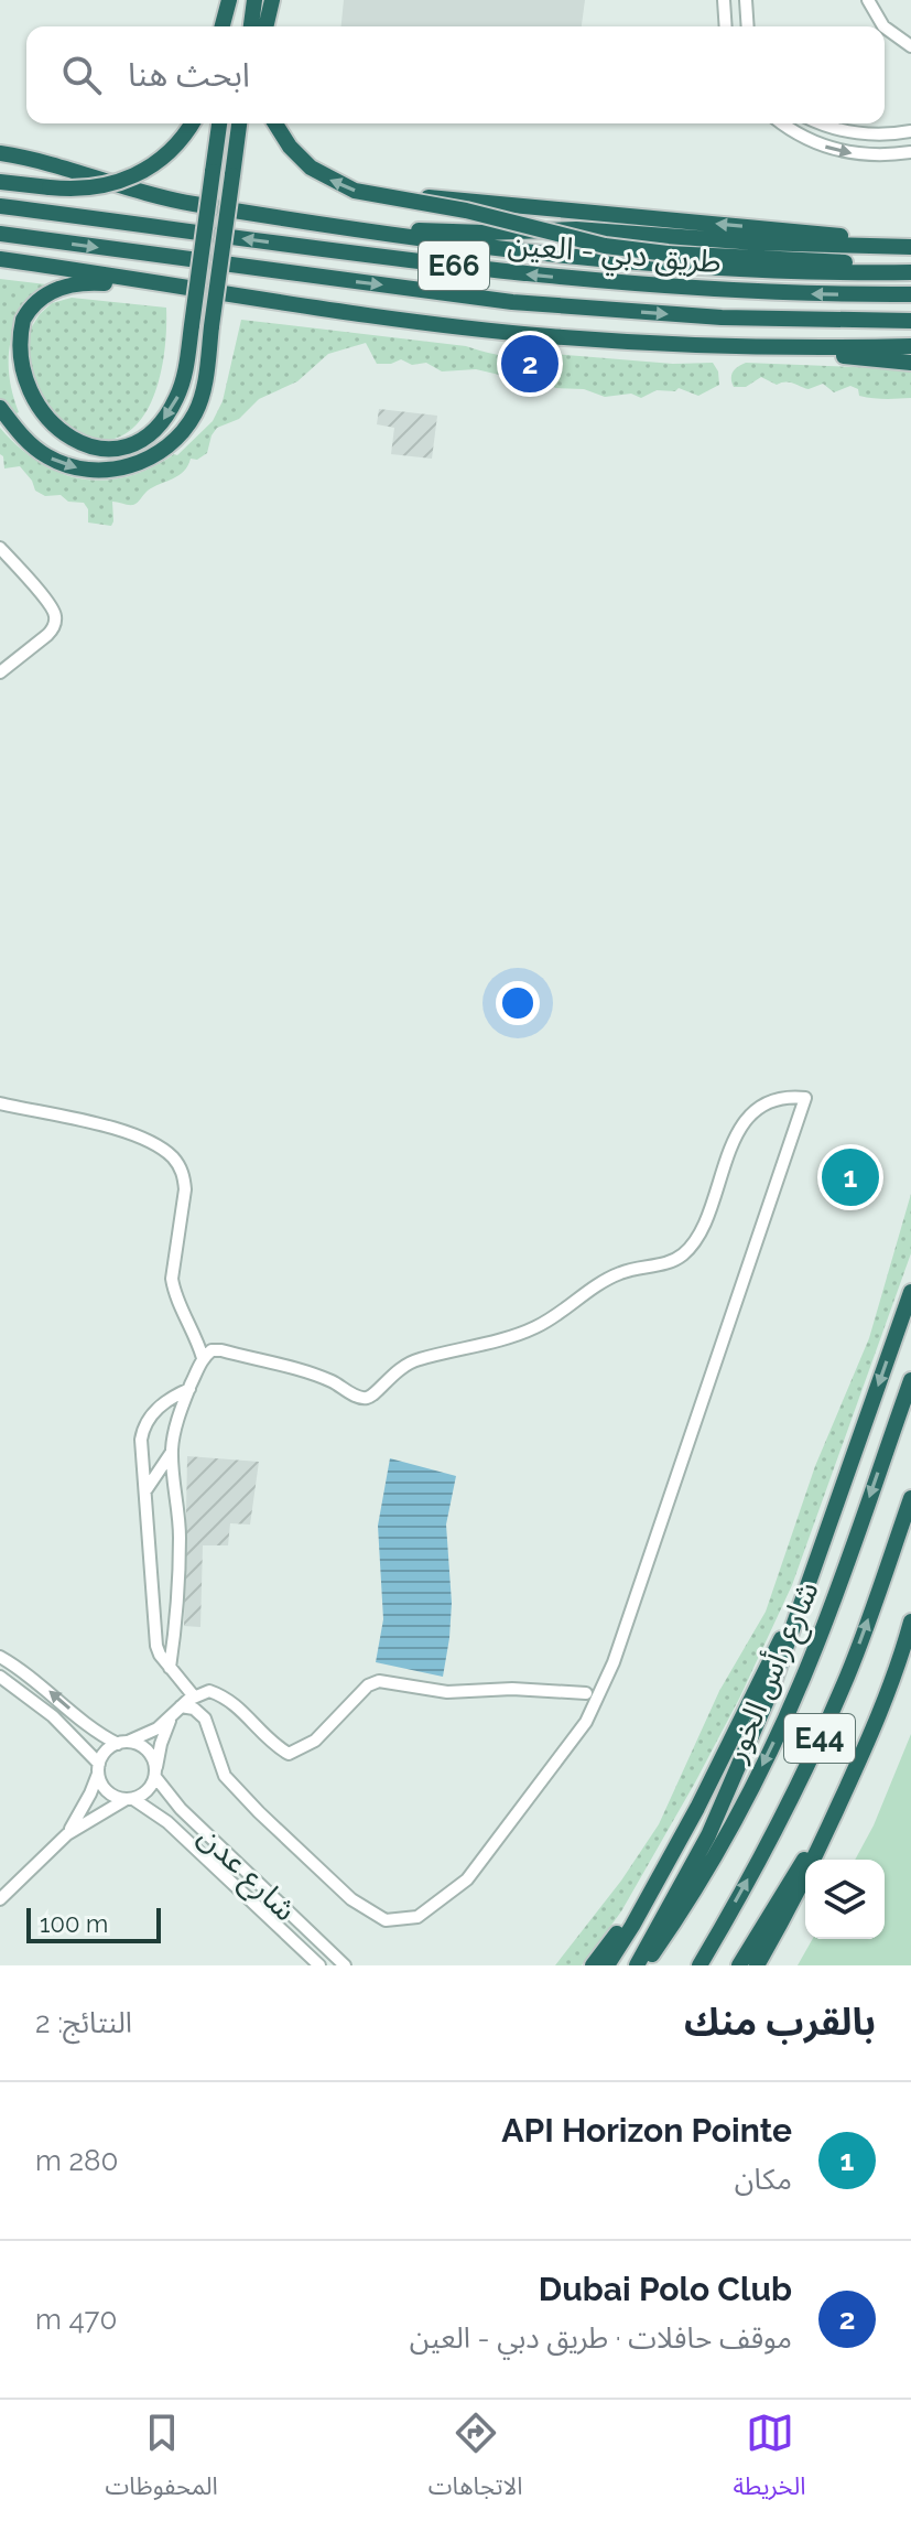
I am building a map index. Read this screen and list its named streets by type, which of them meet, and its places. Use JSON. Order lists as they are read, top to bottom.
{
  "streets": {
    "highway": [
      "طريق دبي - العين",
      "E66",
      "شارع رأس الخور",
      "E44"
    ],
    "street": ["شارع عدن"]
  },
  "scale_bar": "100 m",
  "page": {
    "search": "ابحث هنا",
    "pins": ["2", "1"],
    "scale": "100 m",
    "heading": ["بالقرب منك", "النتائج: 2"],
    "list": [
      {
        "mark": "1",
        "name": "API Horizon Pointe",
        "note": "مكان",
        "value": "280 m"
      },
      {
        "mark": "2",
        "name": "Dubai Polo Club",
        "note": "موقف حافلات · طريق دبي - العين",
        "value": "470 m"
      }
    ],
    "nav": ["الخريطة", "الاتجاهات", "المحفوظات"]
  }
}
